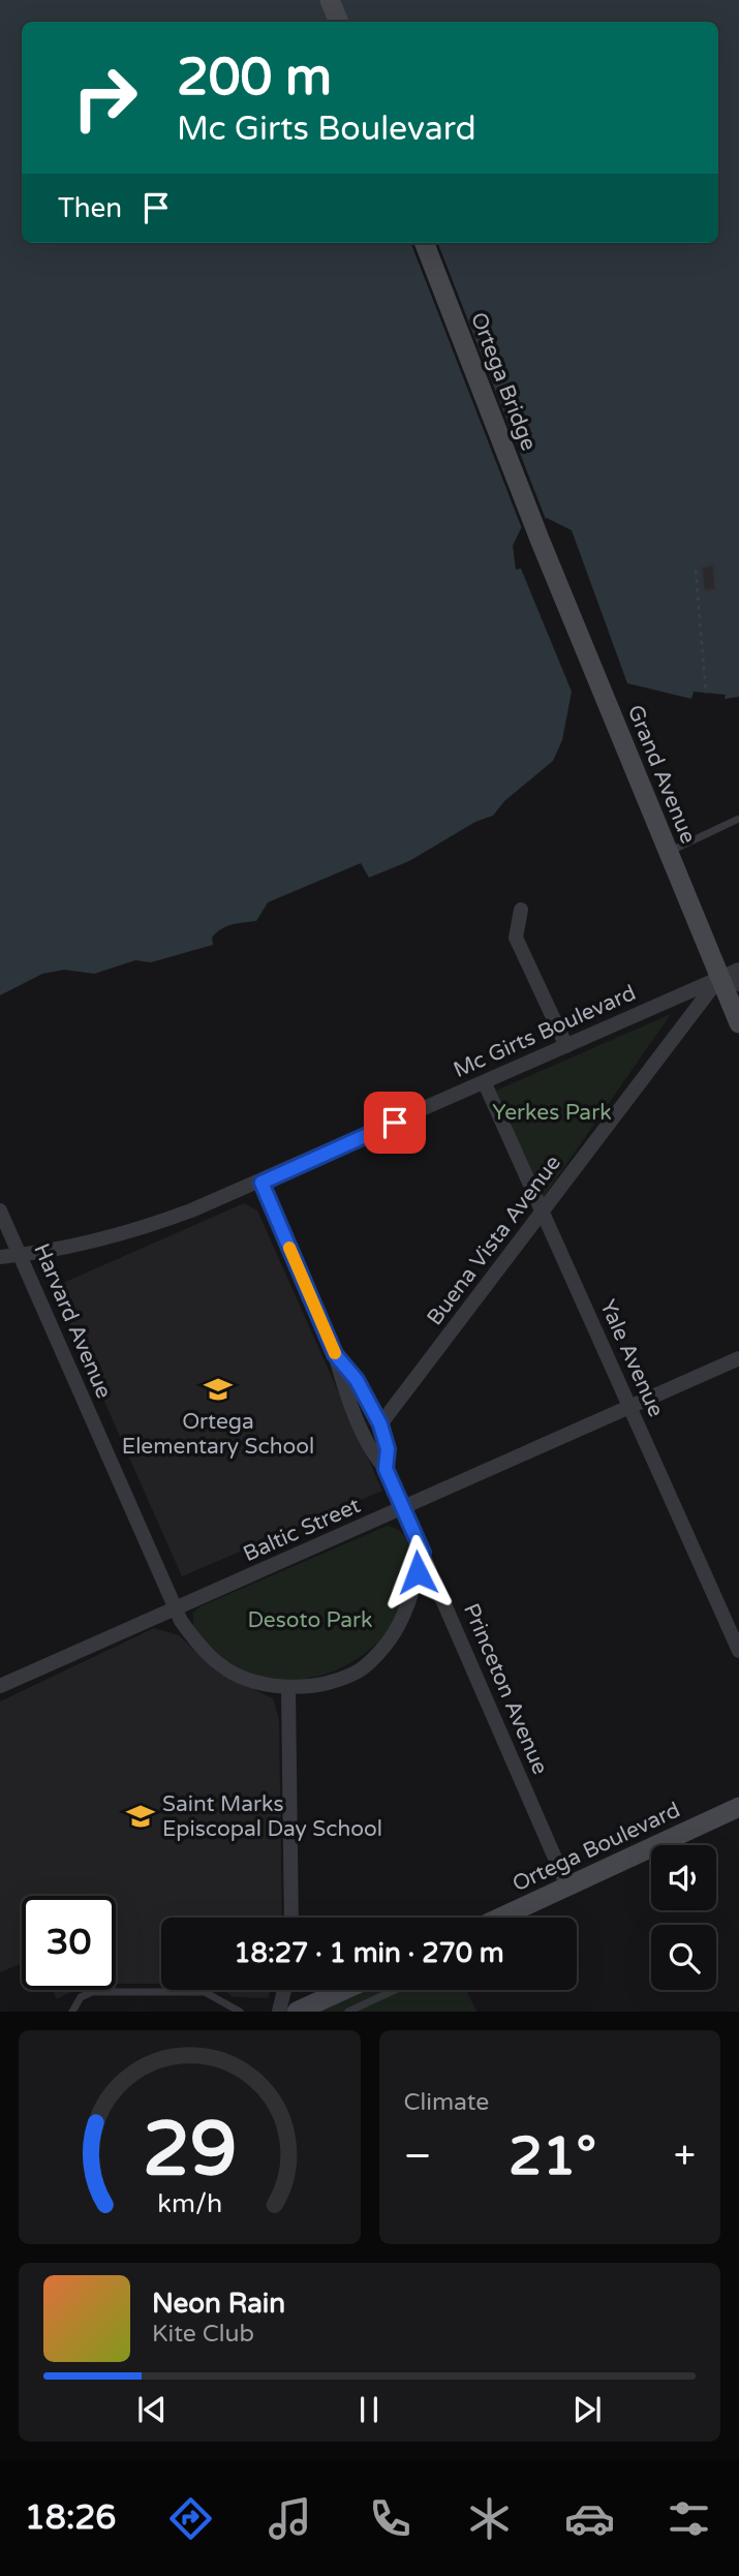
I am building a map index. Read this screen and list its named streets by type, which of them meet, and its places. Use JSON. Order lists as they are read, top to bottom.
{
  "streets": {
    "main road": ["Ortega Bridge", "Grand Avenue", "Ortega Boulevard"],
    "street": [
      "Mc Girts Boulevard",
      "Buena Vista Avenue",
      "Harvard Avenue",
      "Yale Avenue",
      "Baltic Street",
      "Princeton Avenue"
    ]
  },
  "crossings": [
    ["Ortega Bridge", "Grand Avenue"],
    ["Grand Avenue", "Mc Girts Boulevard"],
    ["Grand Avenue", "Buena Vista Avenue"],
    ["Mc Girts Boulevard", "Buena Vista Avenue"],
    ["Mc Girts Boulevard", "Harvard Avenue"],
    ["Mc Girts Boulevard", "Yale Avenue"],
    ["Mc Girts Boulevard", "Princeton Avenue"],
    ["Buena Vista Avenue", "Yale Avenue"],
    ["Buena Vista Avenue", "Princeton Avenue"],
    ["Harvard Avenue", "Baltic Street"],
    ["Yale Avenue", "Baltic Street"],
    ["Baltic Street", "Princeton Avenue"],
    ["Princeton Avenue", "Ortega Boulevard"]
  ],
  "parks": ["Yerkes Park", "Desoto Park"],
  "places": {
    "school or university": ["Ortega Elementary School", "Saint Marks Episcopal Day School"]
  },
  "page": {
    "turn": ["200 m", "Mc Girts Boulevard"],
    "then": "Then",
    "limit": "30",
    "trip": "18:27 · 1 min · 270 m",
    "tile": "Climate",
    "heat": ["−", "21°", "+"],
    "song": ["Neon Rain", "Kite Club"],
    "tabs": "18:26",
    "gauge": ["29", "km/h"]
  }
}
